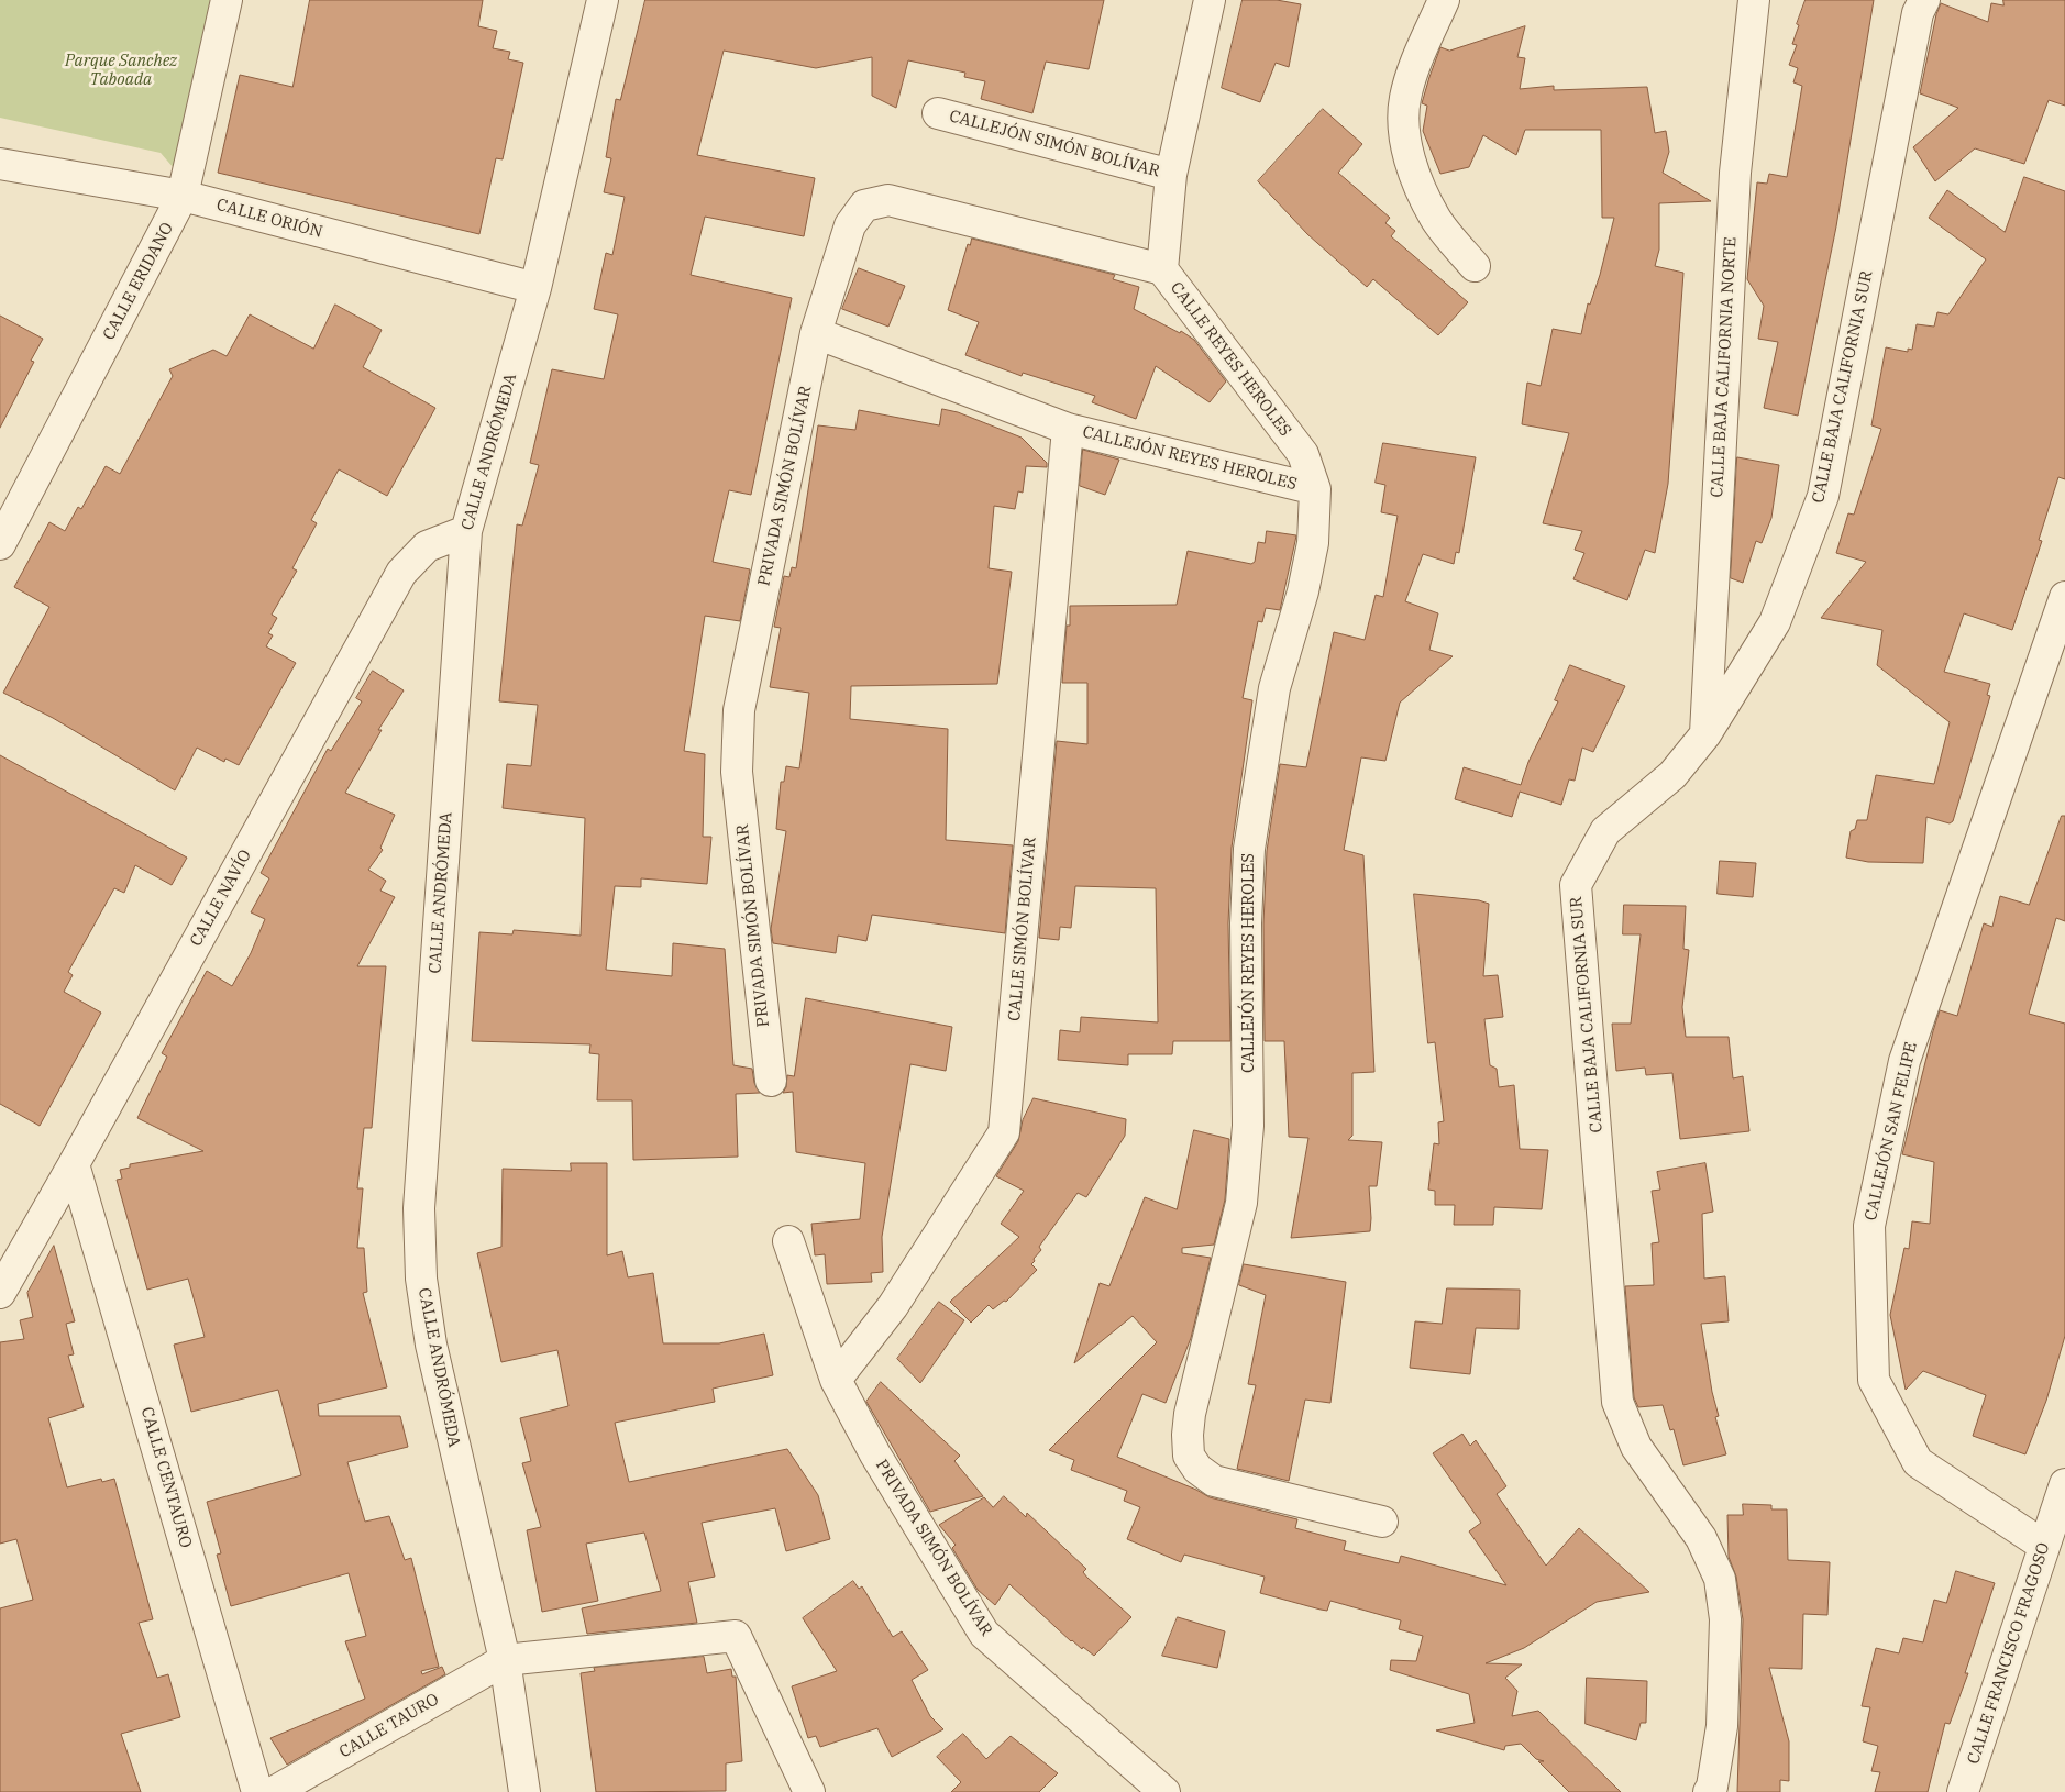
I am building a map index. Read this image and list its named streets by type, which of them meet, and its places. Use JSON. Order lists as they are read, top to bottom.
{
  "streets": {
    "street": [
      "CALLEJÓN SIMÓN BOLÍVAR",
      "CALLE ORIÓN",
      "CALLE ERIDANO",
      "CALLE REYES HEROLES",
      "CALLE BAJA CALIFORNIA NORTE",
      "CALLE BAJA CALIFORNIA SUR",
      "CALLE ANDRÓMEDA",
      "CALLEJÓN REYES HEROLES",
      "PRIVADA SIMÓN BOLÍVAR",
      "CALLE NAVÍO",
      "CALLE SIMÓN BOLÍVAR",
      "CALLEJÓN SAN FELIPE",
      "CALLE CENTAURO",
      "CALLE FRANCISCO FRAGOSO",
      "CALLE TAURO"
    ]
  },
  "crossings": [
    ["CALLEJÓN SIMÓN BOLÍVAR", "CALLE REYES HEROLES"],
    ["CALLE ORIÓN", "CALLE ERIDANO"],
    ["CALLE ORIÓN", "CALLE ANDRÓMEDA"],
    ["CALLE REYES HEROLES", "CALLEJÓN REYES HEROLES"],
    ["CALLE REYES HEROLES", "PRIVADA SIMÓN BOLÍVAR"],
    ["CALLE BAJA CALIFORNIA NORTE", "CALLE BAJA CALIFORNIA SUR"],
    ["CALLE ANDRÓMEDA", "CALLE NAVÍO"],
    ["CALLE ANDRÓMEDA", "CALLE TAURO"],
    ["CALLEJÓN REYES HEROLES", "PRIVADA SIMÓN BOLÍVAR"],
    ["CALLEJÓN REYES HEROLES", "CALLE SIMÓN BOLÍVAR"],
    ["PRIVADA SIMÓN BOLÍVAR", "CALLE SIMÓN BOLÍVAR"],
    ["CALLE NAVÍO", "CALLE CENTAURO"],
    ["CALLEJÓN SAN FELIPE", "CALLE FRANCISCO FRAGOSO"]
  ],
  "parks": ["Parque Sanchez Taboada"]
}
